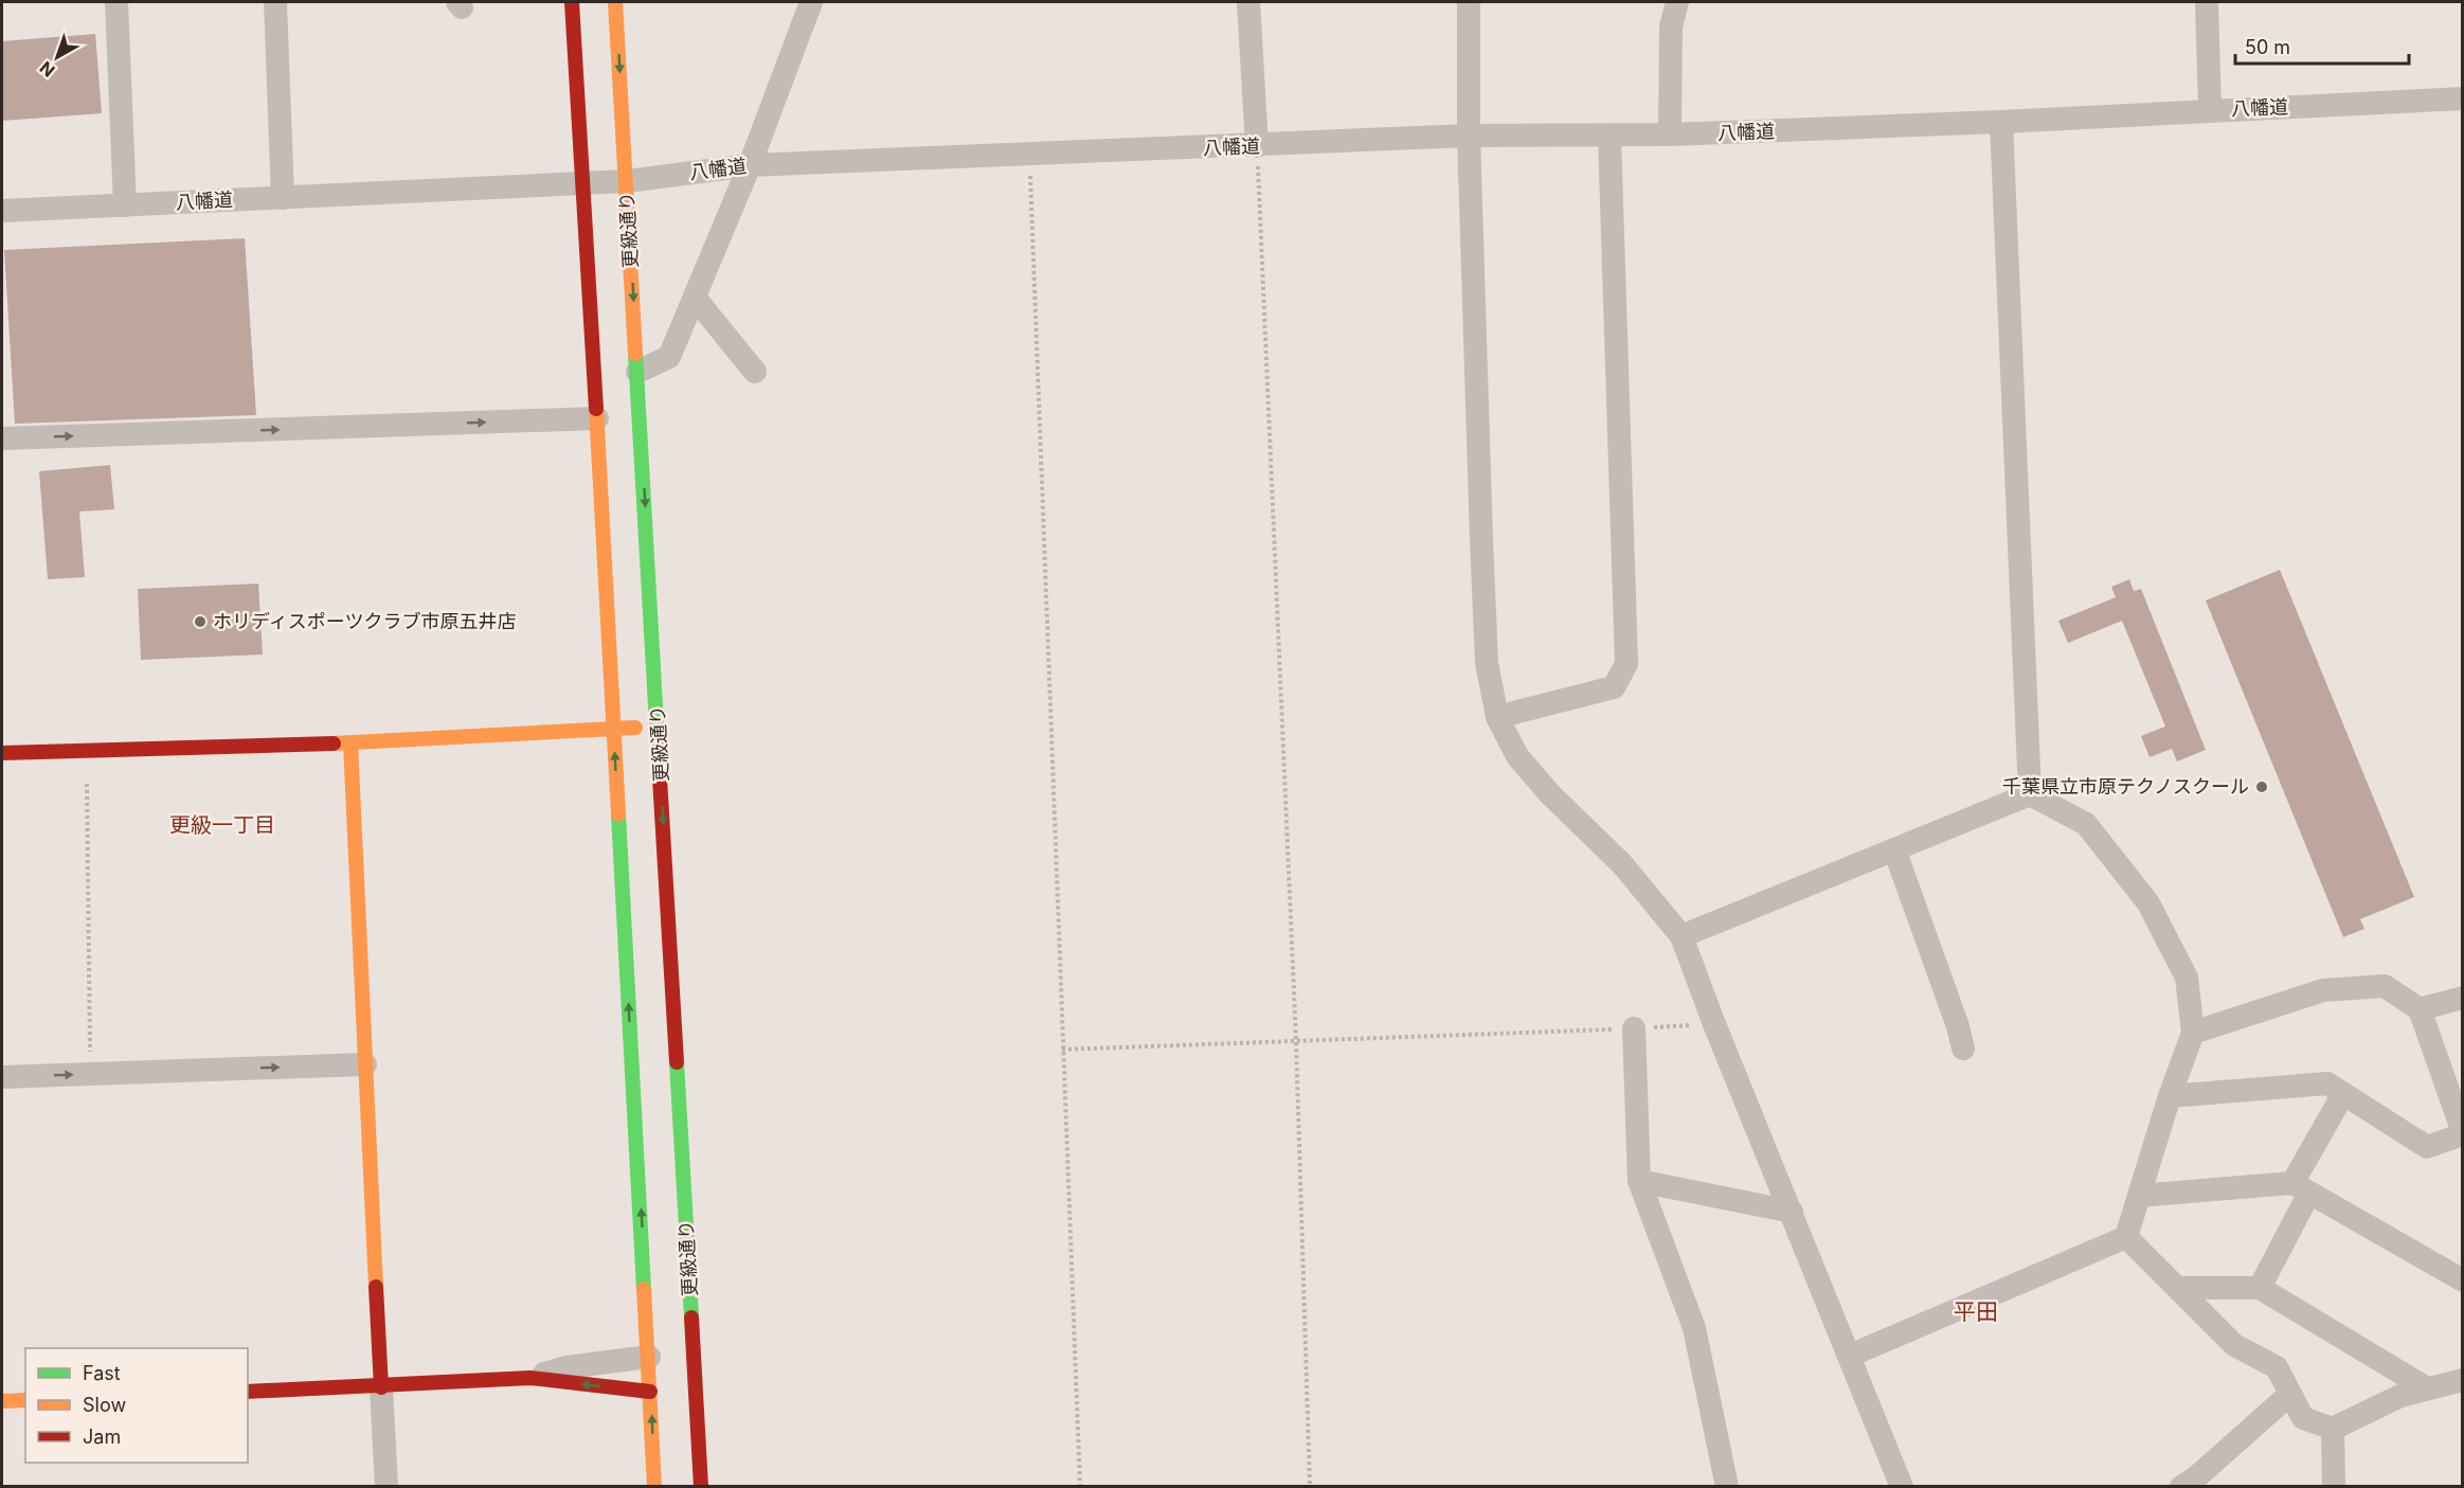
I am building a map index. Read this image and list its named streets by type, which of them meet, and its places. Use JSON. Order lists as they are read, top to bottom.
{
  "streets": {
    "street": ["八幡道", "更級通り"]
  },
  "crossings": [
    ["八幡道", "更級通り"]
  ],
  "districts": ["更級一丁目", "平田"],
  "places": ["ホリディスポーツクラブ市原五井店", "千葉県立市原テクノスクール"],
  "legend": ["Fast", "Slow", "Jam"],
  "scale_bar": "50 m",
  "north": "bottom left"
}
